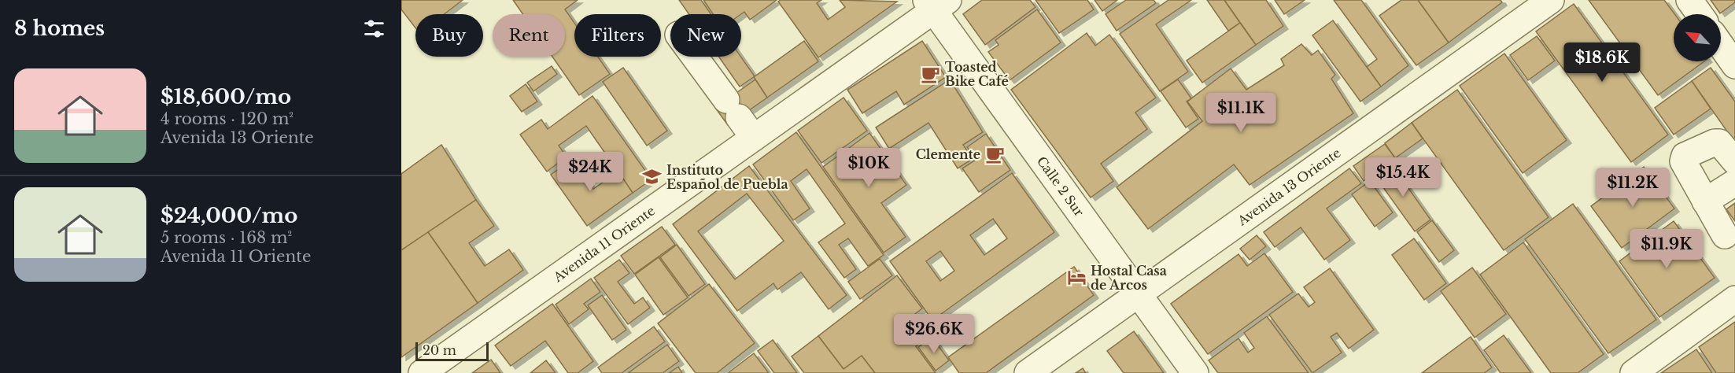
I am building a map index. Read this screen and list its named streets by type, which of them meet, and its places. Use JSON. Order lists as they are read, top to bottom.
{
  "streets": {
    "street": ["Calle 2 Sur", "Avenida 13 Oriente", "Avenida 11 Oriente"]
  },
  "crossings": [
    ["Calle 2 Sur", "Avenida 13 Oriente"],
    ["Calle 2 Sur", "Avenida 11 Oriente"]
  ],
  "places": {
    "cafe": ["Toasted Bike Café", "Clemente"],
    "school or university": ["Instituto Español de Puebla"],
    "hotel": ["Hostal Casa de Arcos"]
  },
  "scale_bar": "20 m",
  "north": "top left",
  "page": {
    "heading": "8 homes",
    "chip": [
      "Buy",
      "Rent",
      "Filters",
      "New"
    ],
    "price": [
      "$18.6K",
      "$11.1K",
      "$10K",
      "$24K",
      "$15.4K",
      "$11.2K",
      "$11.9K",
      "$26.6K"
    ],
    "list": [
      {
        "name": "$18,600/mo",
        "note": "4 rooms · 120 m² · Avenida 13 Oriente"
      },
      {
        "name": "$24,000/mo",
        "note": "5 rooms · 168 m² · Avenida 11 Oriente"
      }
    ],
    "scale": "20 m"
  }
}
